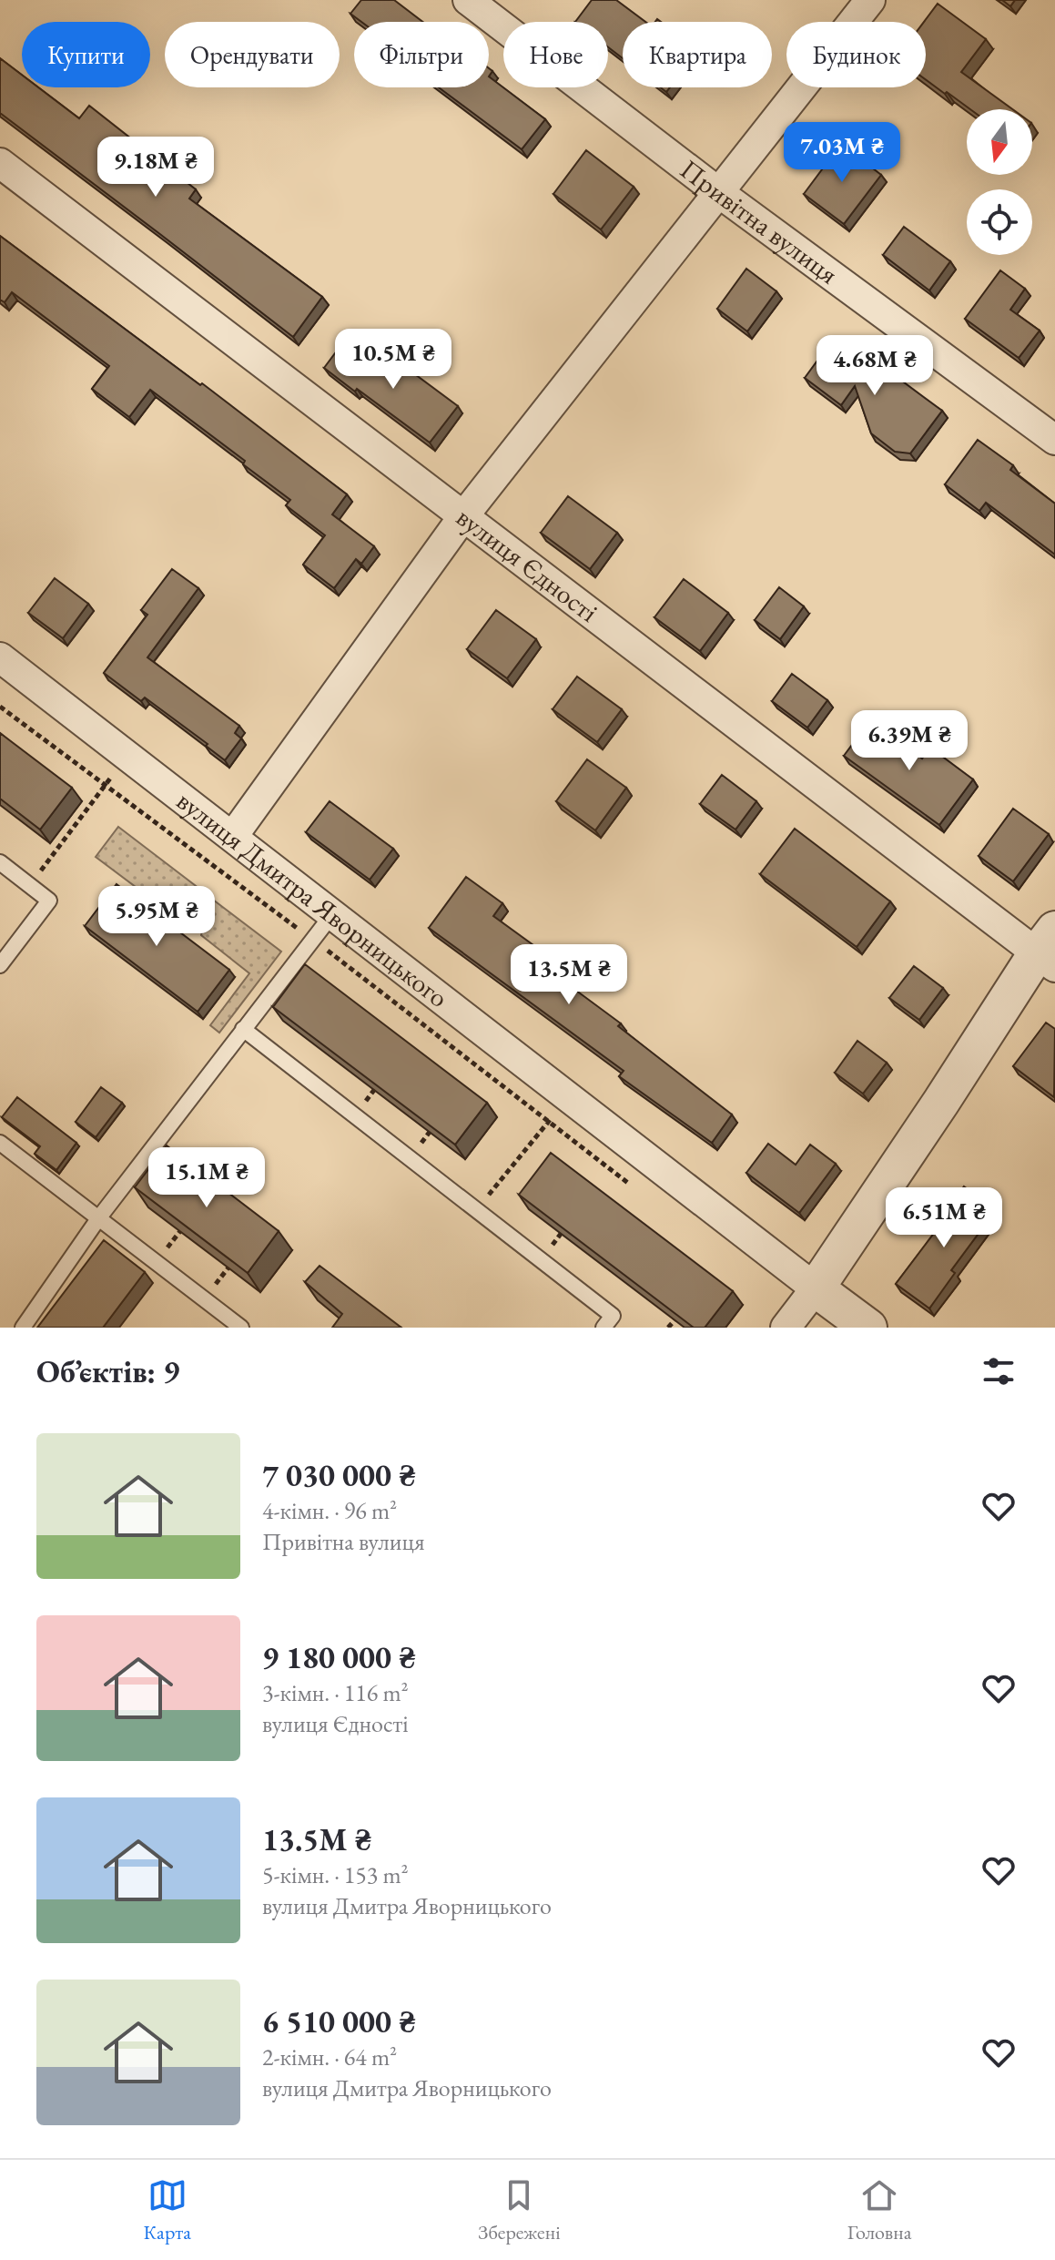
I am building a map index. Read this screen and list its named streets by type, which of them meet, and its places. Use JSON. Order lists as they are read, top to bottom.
{
  "streets": {
    "street": ["Привітна вулиця", "вулиця Єдності", "вулиця Дмитра Яворницького"]
  },
  "north": "bottom",
  "page": {
    "chip": [
      "Купити",
      "Орендувати",
      "Фільтри",
      "Нове",
      "Квартира",
      "Будинок"
    ],
    "price": [
      "7.03M ₴",
      "9.18M ₴",
      "10.5M ₴",
      "4.68M ₴",
      "6.39M ₴",
      "5.95M ₴",
      "13.5M ₴",
      "15.1M ₴",
      "6.51M ₴"
    ],
    "heading": "Об’єктів: 9",
    "list": [
      {
        "name": "7 030 000 ₴",
        "note": "4-кімн. · 96 m² · Привітна вулиця"
      },
      {
        "name": "9 180 000 ₴",
        "note": "3-кімн. · 116 m² · вулиця Єдності"
      },
      {
        "name": "13.5M ₴",
        "note": "5-кімн. · 153 m² · вулиця Дмитра Яворницького"
      },
      {
        "name": "6 510 000 ₴",
        "note": "2-кімн. · 64 m² · вулиця Дмитра Яворницького"
      }
    ],
    "tabs": ["Карта", "Збережені", "Головна"]
  }
}
